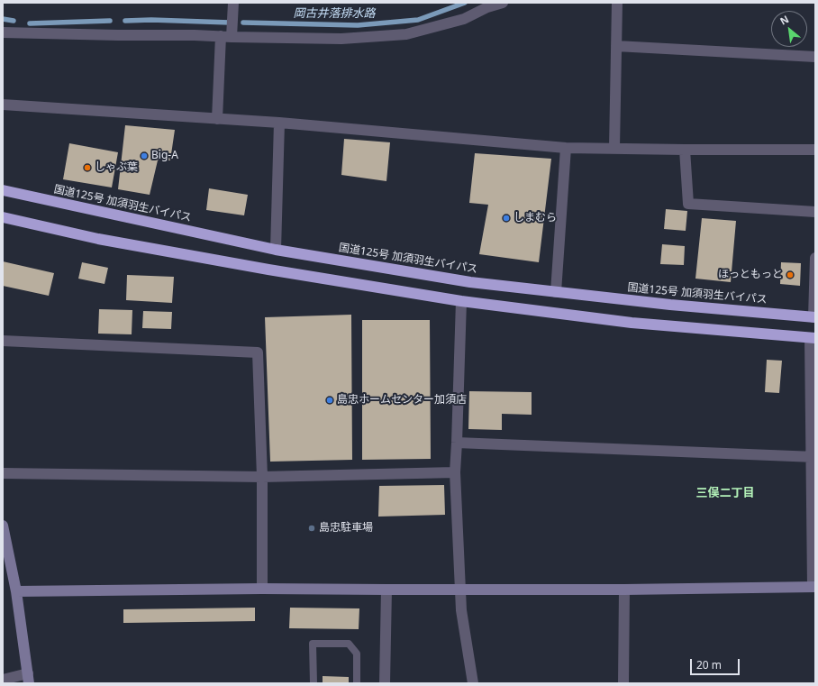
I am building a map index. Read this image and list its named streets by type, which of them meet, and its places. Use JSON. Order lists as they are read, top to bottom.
{
  "streets": {
    "highway": ["国道125号 加須羽生バイパス"]
  },
  "districts": ["三俣二丁目"],
  "water": ["岡古井落排水路"],
  "places": [
    "Big-A",
    "しゃぶ葉",
    "しまむら",
    "ほっともっと",
    "島忠ホームセンター加須店",
    "島忠駐車場"
  ],
  "scale_bar": "20 m",
  "north": "top left"
}
